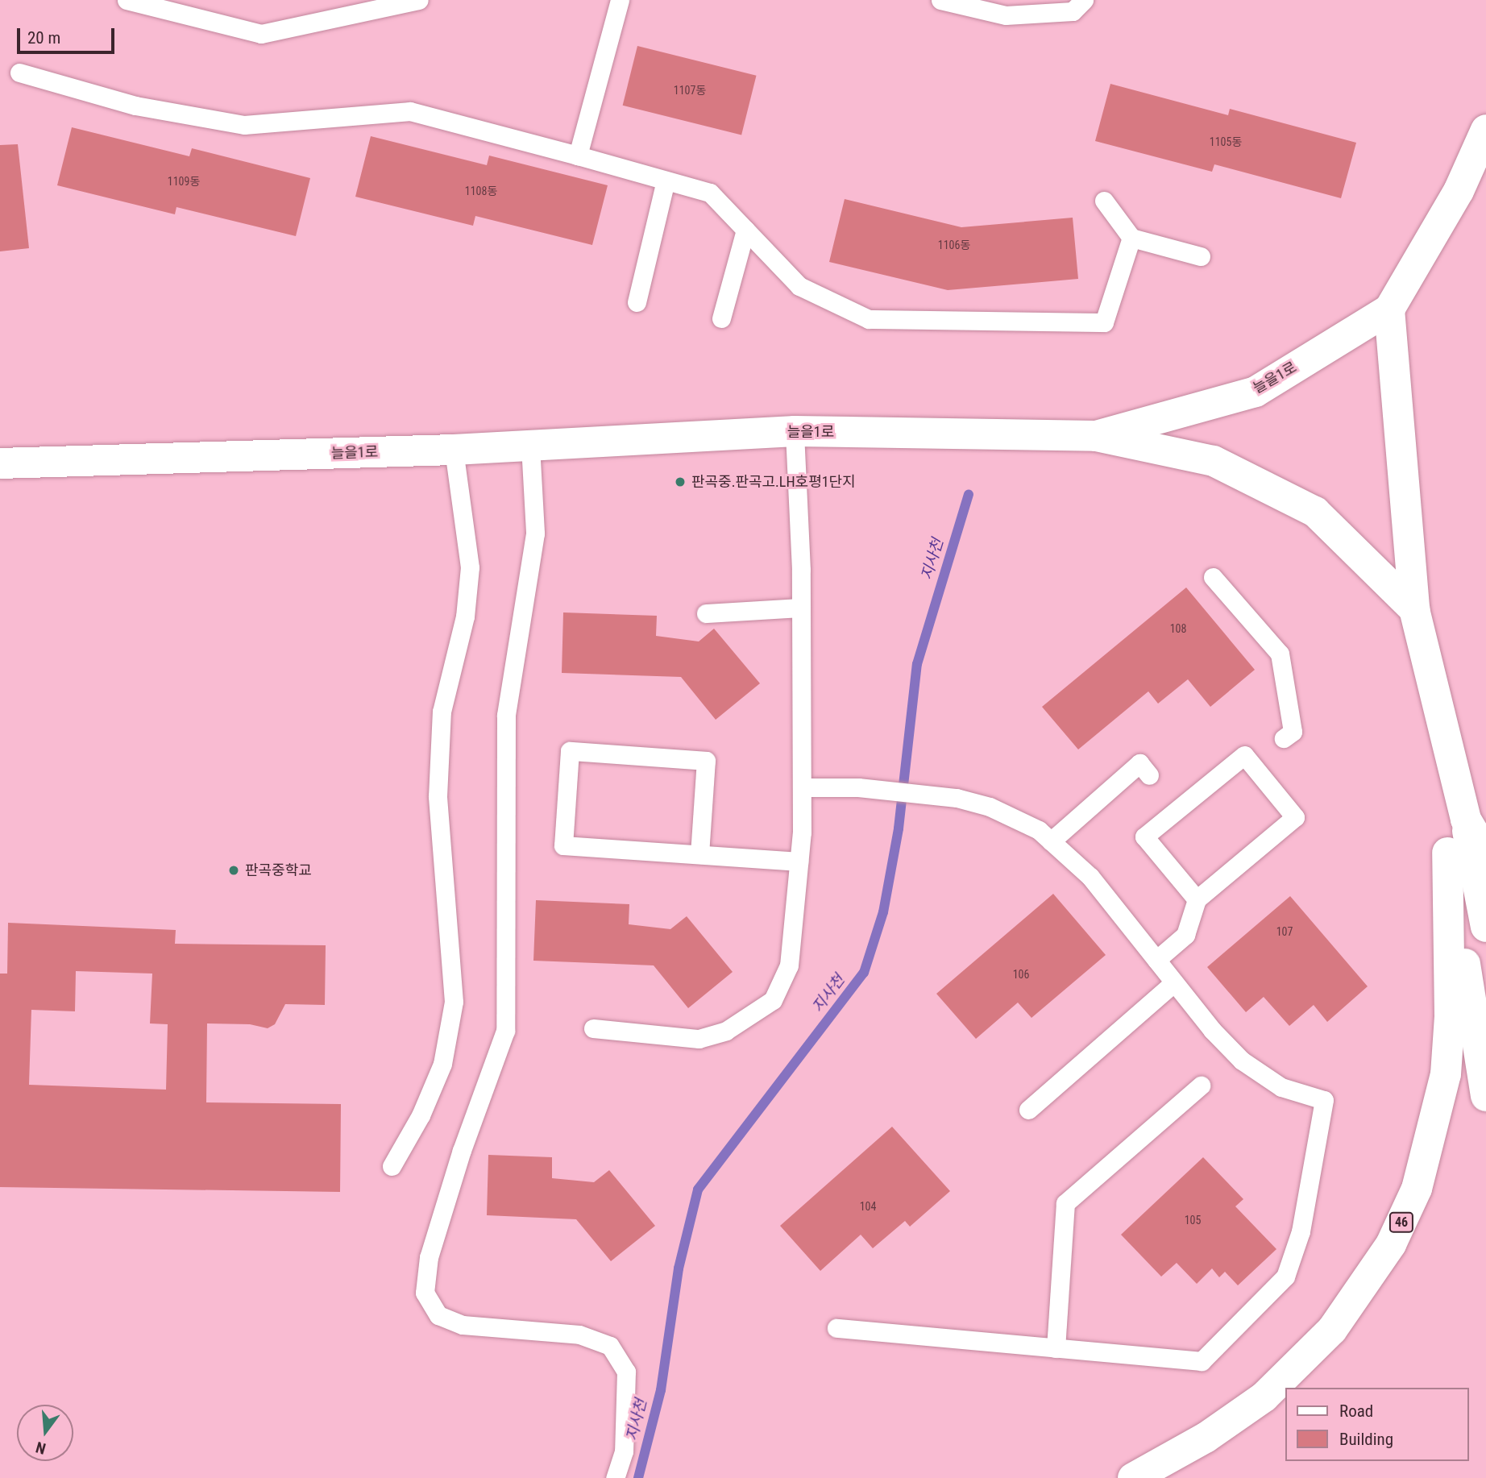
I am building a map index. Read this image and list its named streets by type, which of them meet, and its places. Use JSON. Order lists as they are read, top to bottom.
{
  "streets": {
    "main road": ["늘을1로", "46"]
  },
  "water": ["지사천"],
  "places": ["판곡중.판곡고.LH호평1단지", "판곡중학교"],
  "house_numbers": [
    "1107동",
    "1105동",
    "1109동",
    "1108동",
    "1106동",
    "108",
    "107",
    "106",
    "104",
    "105"
  ],
  "legend": ["Road", "Building"],
  "scale_bar": "20 m",
  "north": "bottom"
}
